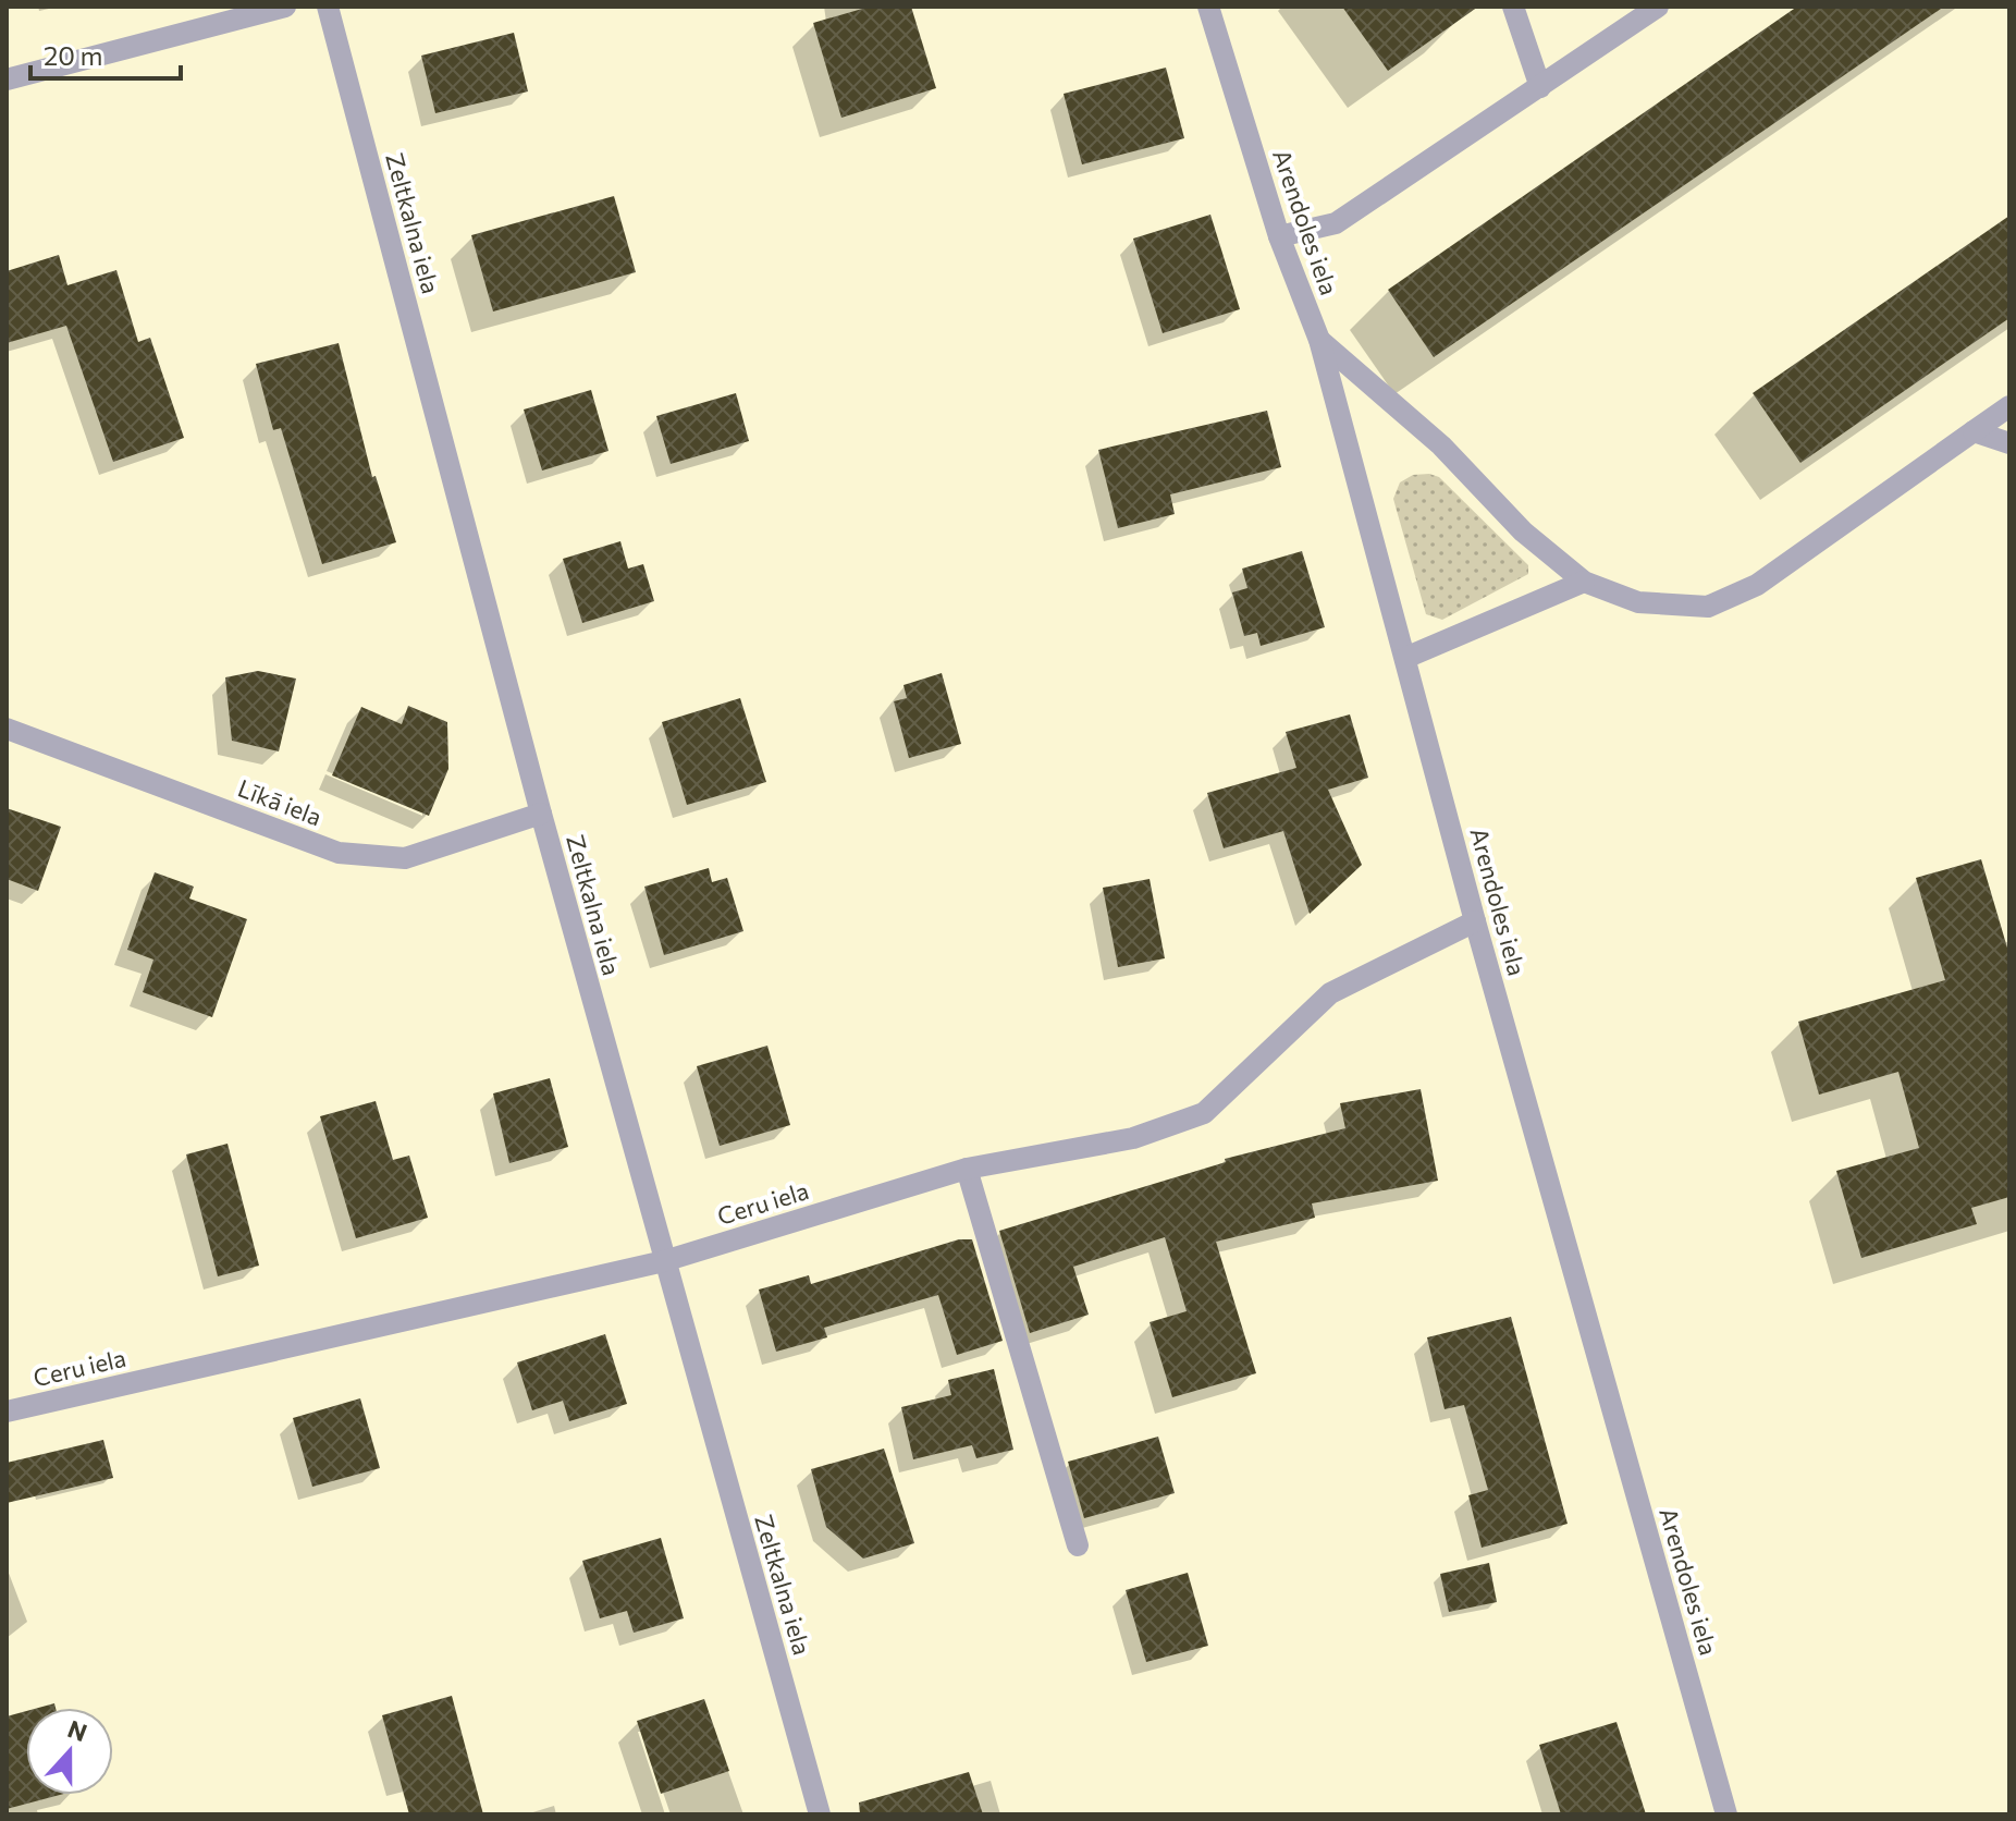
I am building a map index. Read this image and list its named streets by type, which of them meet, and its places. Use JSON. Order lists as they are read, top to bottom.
{
  "streets": {
    "street": [
      "Arendoles iela",
      "Zeltkalna iela",
      "Līkā iela",
      "Ceru iela"
    ]
  },
  "crossings": [
    ["Arendoles iela", "Ceru iela"],
    ["Zeltkalna iela", "Līkā iela"],
    ["Zeltkalna iela", "Ceru iela"]
  ],
  "scale_bar": "20 m",
  "north": "top"
}
